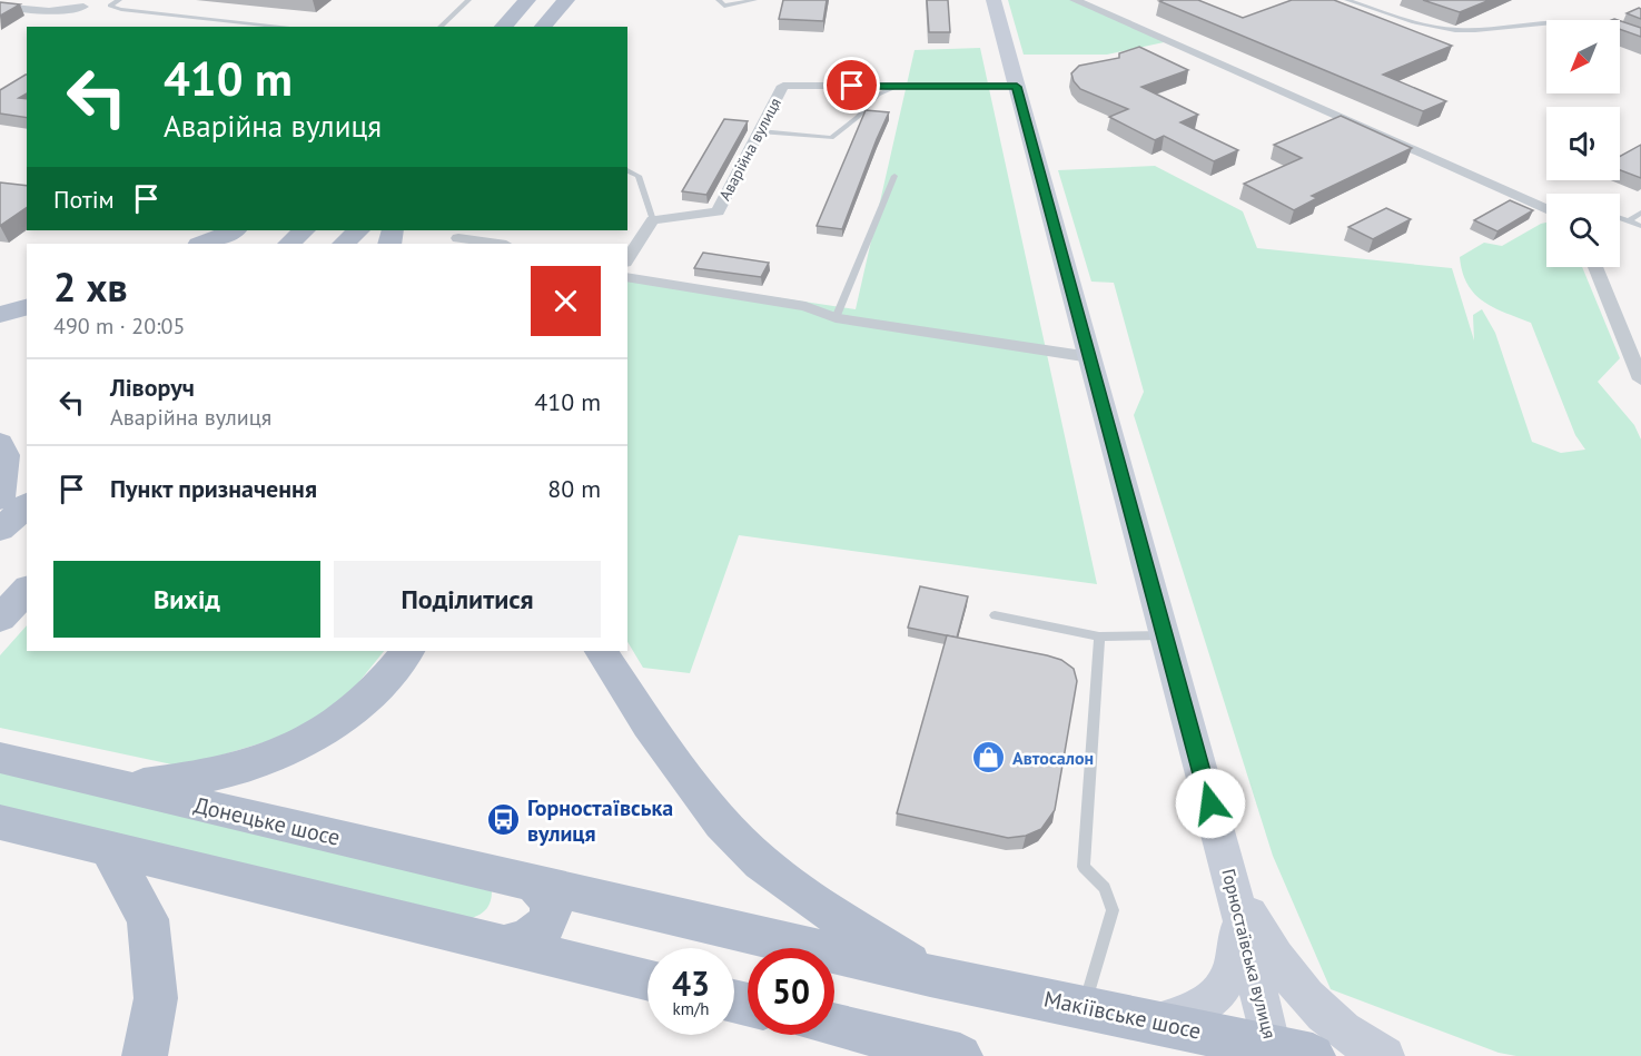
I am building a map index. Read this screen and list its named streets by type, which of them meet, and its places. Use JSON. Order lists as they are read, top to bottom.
{
  "streets": {
    "main road": ["Донецьке шосе", "Горностаївська вулиця", "Макіївське шосе"],
    "street": ["Аварійна вулиця"]
  },
  "crossings": [
    ["Аварійна вулиця", "Горностаївська вулиця"],
    ["Донецьке шосе", "Макіївське шосе"],
    ["Горностаївська вулиця", "Макіївське шосе"]
  ],
  "places": {
    "shop": ["Автосалон"],
    "bus stop": ["Горностаївська вулиця"]
  },
  "north": "bottom left",
  "page": {
    "turn": ["410 m", "Аварійна вулиця"],
    "then": "Потім",
    "heading": ["2 хв", "490 m · 20:05"],
    "list": [
      {
        "name": "Ліворуч",
        "note": "Аварійна вулиця",
        "value": "410 m"
      },
      {
        "name": "Пункт призначення",
        "value": "80 m"
      }
    ],
    "buttons": ["Вихід", "Поділитися"],
    "speed": "43 km/h",
    "limit": "50"
  }
}
